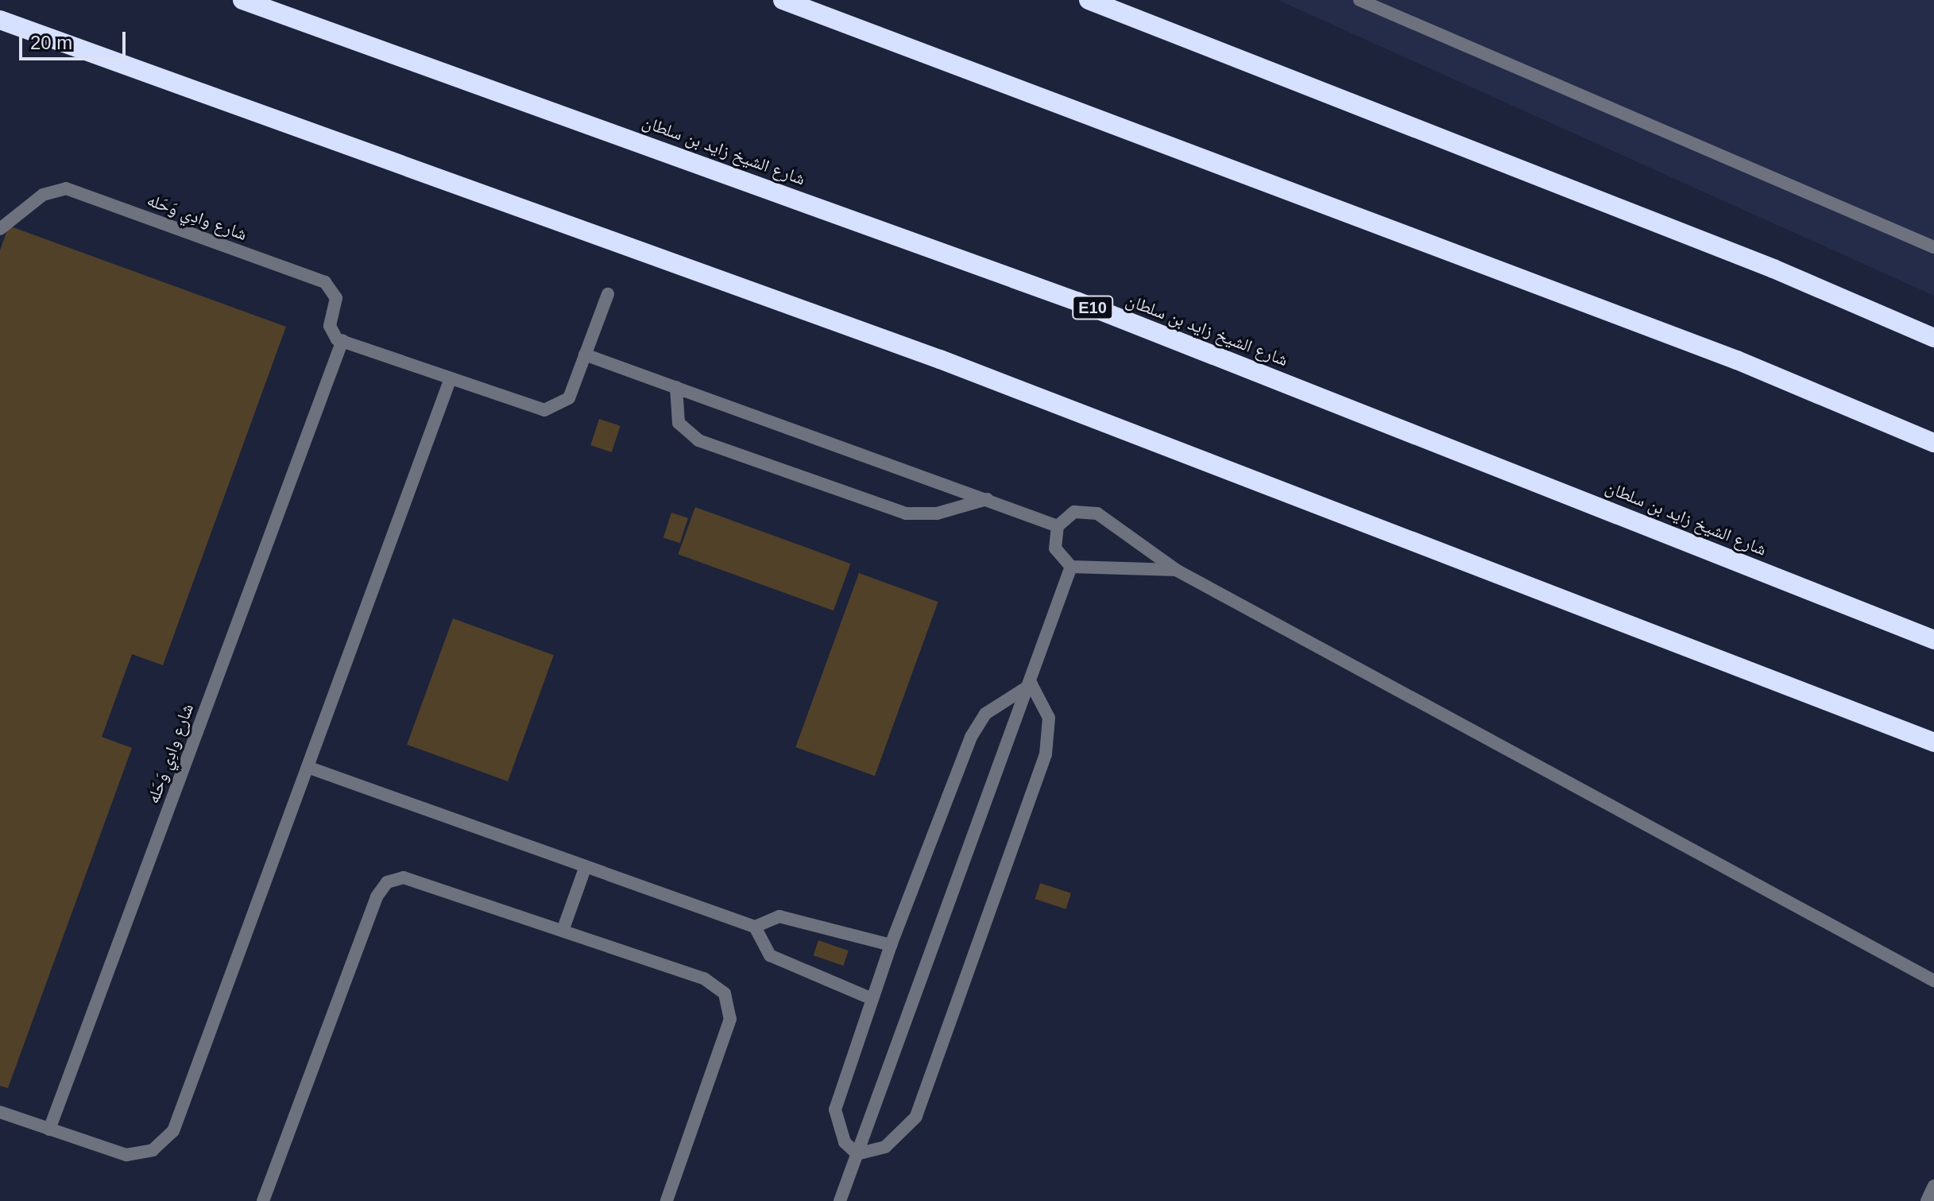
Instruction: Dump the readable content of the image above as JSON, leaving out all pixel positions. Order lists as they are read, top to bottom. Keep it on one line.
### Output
{"streets":{"highway":["شارع الشيخ زايد بن سلطان","E10"],"street":["شارع وادِي وَحَله"]},"scale_bar":"20 m"}
